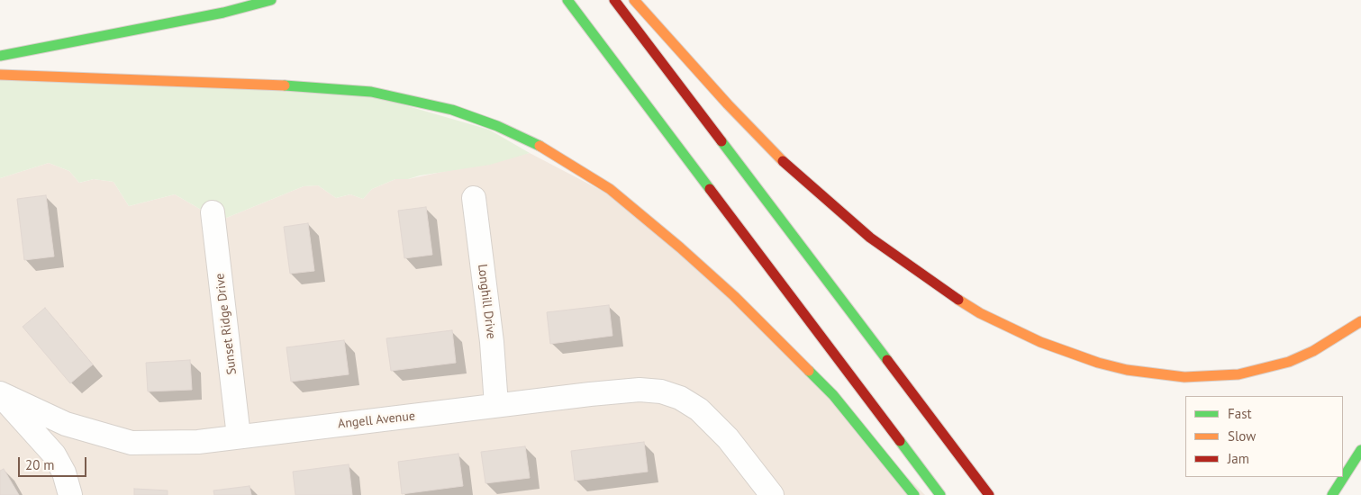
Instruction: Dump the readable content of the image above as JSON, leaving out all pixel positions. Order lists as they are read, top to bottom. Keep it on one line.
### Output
{"streets":{"street":["Longhill Drive","Sunset Ridge Drive","Angell Avenue"]},"crossings":[["Longhill Drive","Angell Avenue"],["Sunset Ridge Drive","Angell Avenue"]],"legend":["Fast","Slow","Jam"],"scale_bar":"20 m"}
